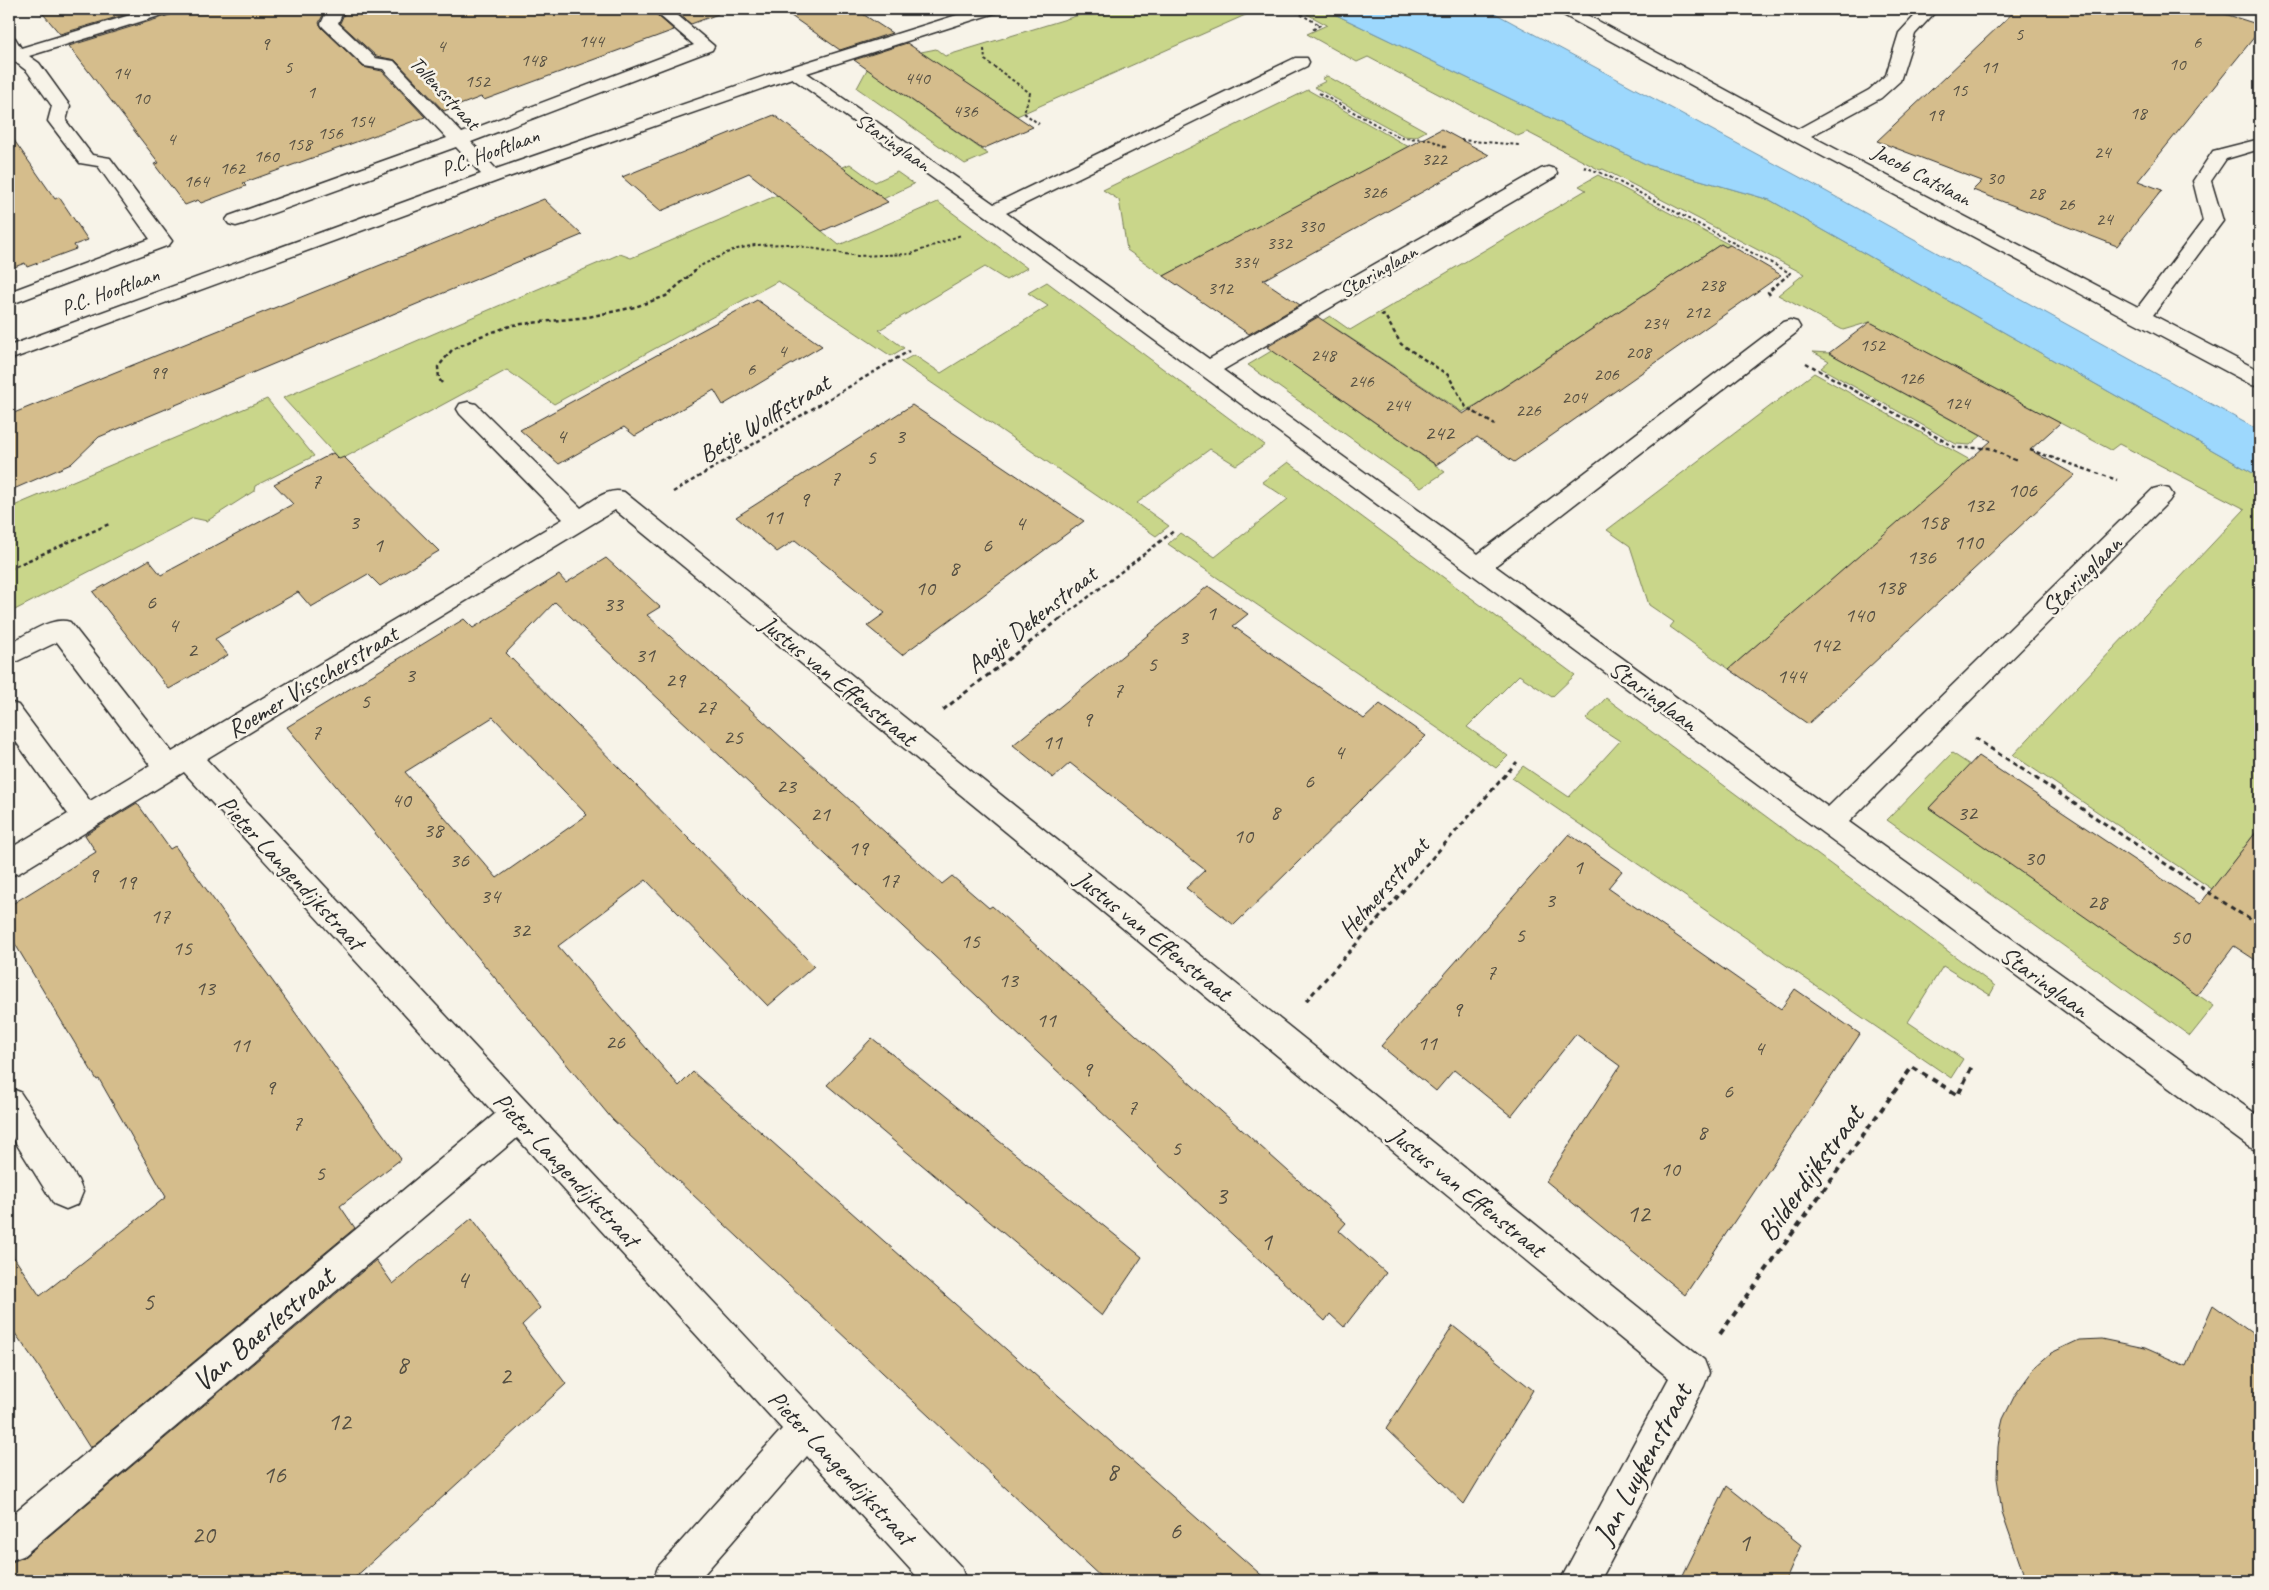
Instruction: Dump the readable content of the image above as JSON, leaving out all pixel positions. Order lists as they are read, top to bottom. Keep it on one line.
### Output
{"streets":{"street":["Tollensstraat","Staringlaan","P.C. Hooftlaan","Jacob Catslaan","Justus van Effenstraat","Roemer Visscherstraat","Pieter Langendijkstraat","Van Baerlestraat","Jan Luykenstraat"],"path":["Betje Wolffstraat","Aagje Dekenstraat","Helmersstraat","Bilderdijkstraat"]},"crossings":[["Tollensstraat","P.C. Hooftlaan"],["Staringlaan","P.C. Hooftlaan"],["Betje Wolffstraat","Justus van Effenstraat"],["Betje Wolffstraat","Roemer Visscherstraat"],["Aagje Dekenstraat","Justus van Effenstraat"],["Justus van Effenstraat","Roemer Visscherstraat"],["Justus van Effenstraat","Helmersstraat"],["Justus van Effenstraat","Bilderdijkstraat"],["Justus van Effenstraat","Jan Luykenstraat"],["Roemer Visscherstraat","Pieter Langendijkstraat"],["Pieter Langendijkstraat","Van Baerlestraat"],["Bilderdijkstraat","Jan Luykenstraat"]],"house_numbers":["5","144","6","9","4","148","10","5","11","14","440","152","15","1","10","436","18","19","154","156","4","158","24","160","322","162","30","164","326","28","26","24","330","332","334","238","312","212","234","152","4","208","248","6","99","206","126","246","204","124","244","226","242","4","3","5","7","7","106","9","132","11","3","158","4","110","1","6","136","8","138","10","6","33","1","140","4","3","142","2","31","5","3","144","29","7","5","27","9","7","25","11","4","6","23","40","8","32","21","38","10","19","30","36","1","9","17","19","34","3","28","17","32","5","50","15","15","7","13","13","9","11","26","11","11","4","9","9","6","7","7","8","5","10","5","3","12","1","4","5","8","2","12","8","16","6","20","1"]}
